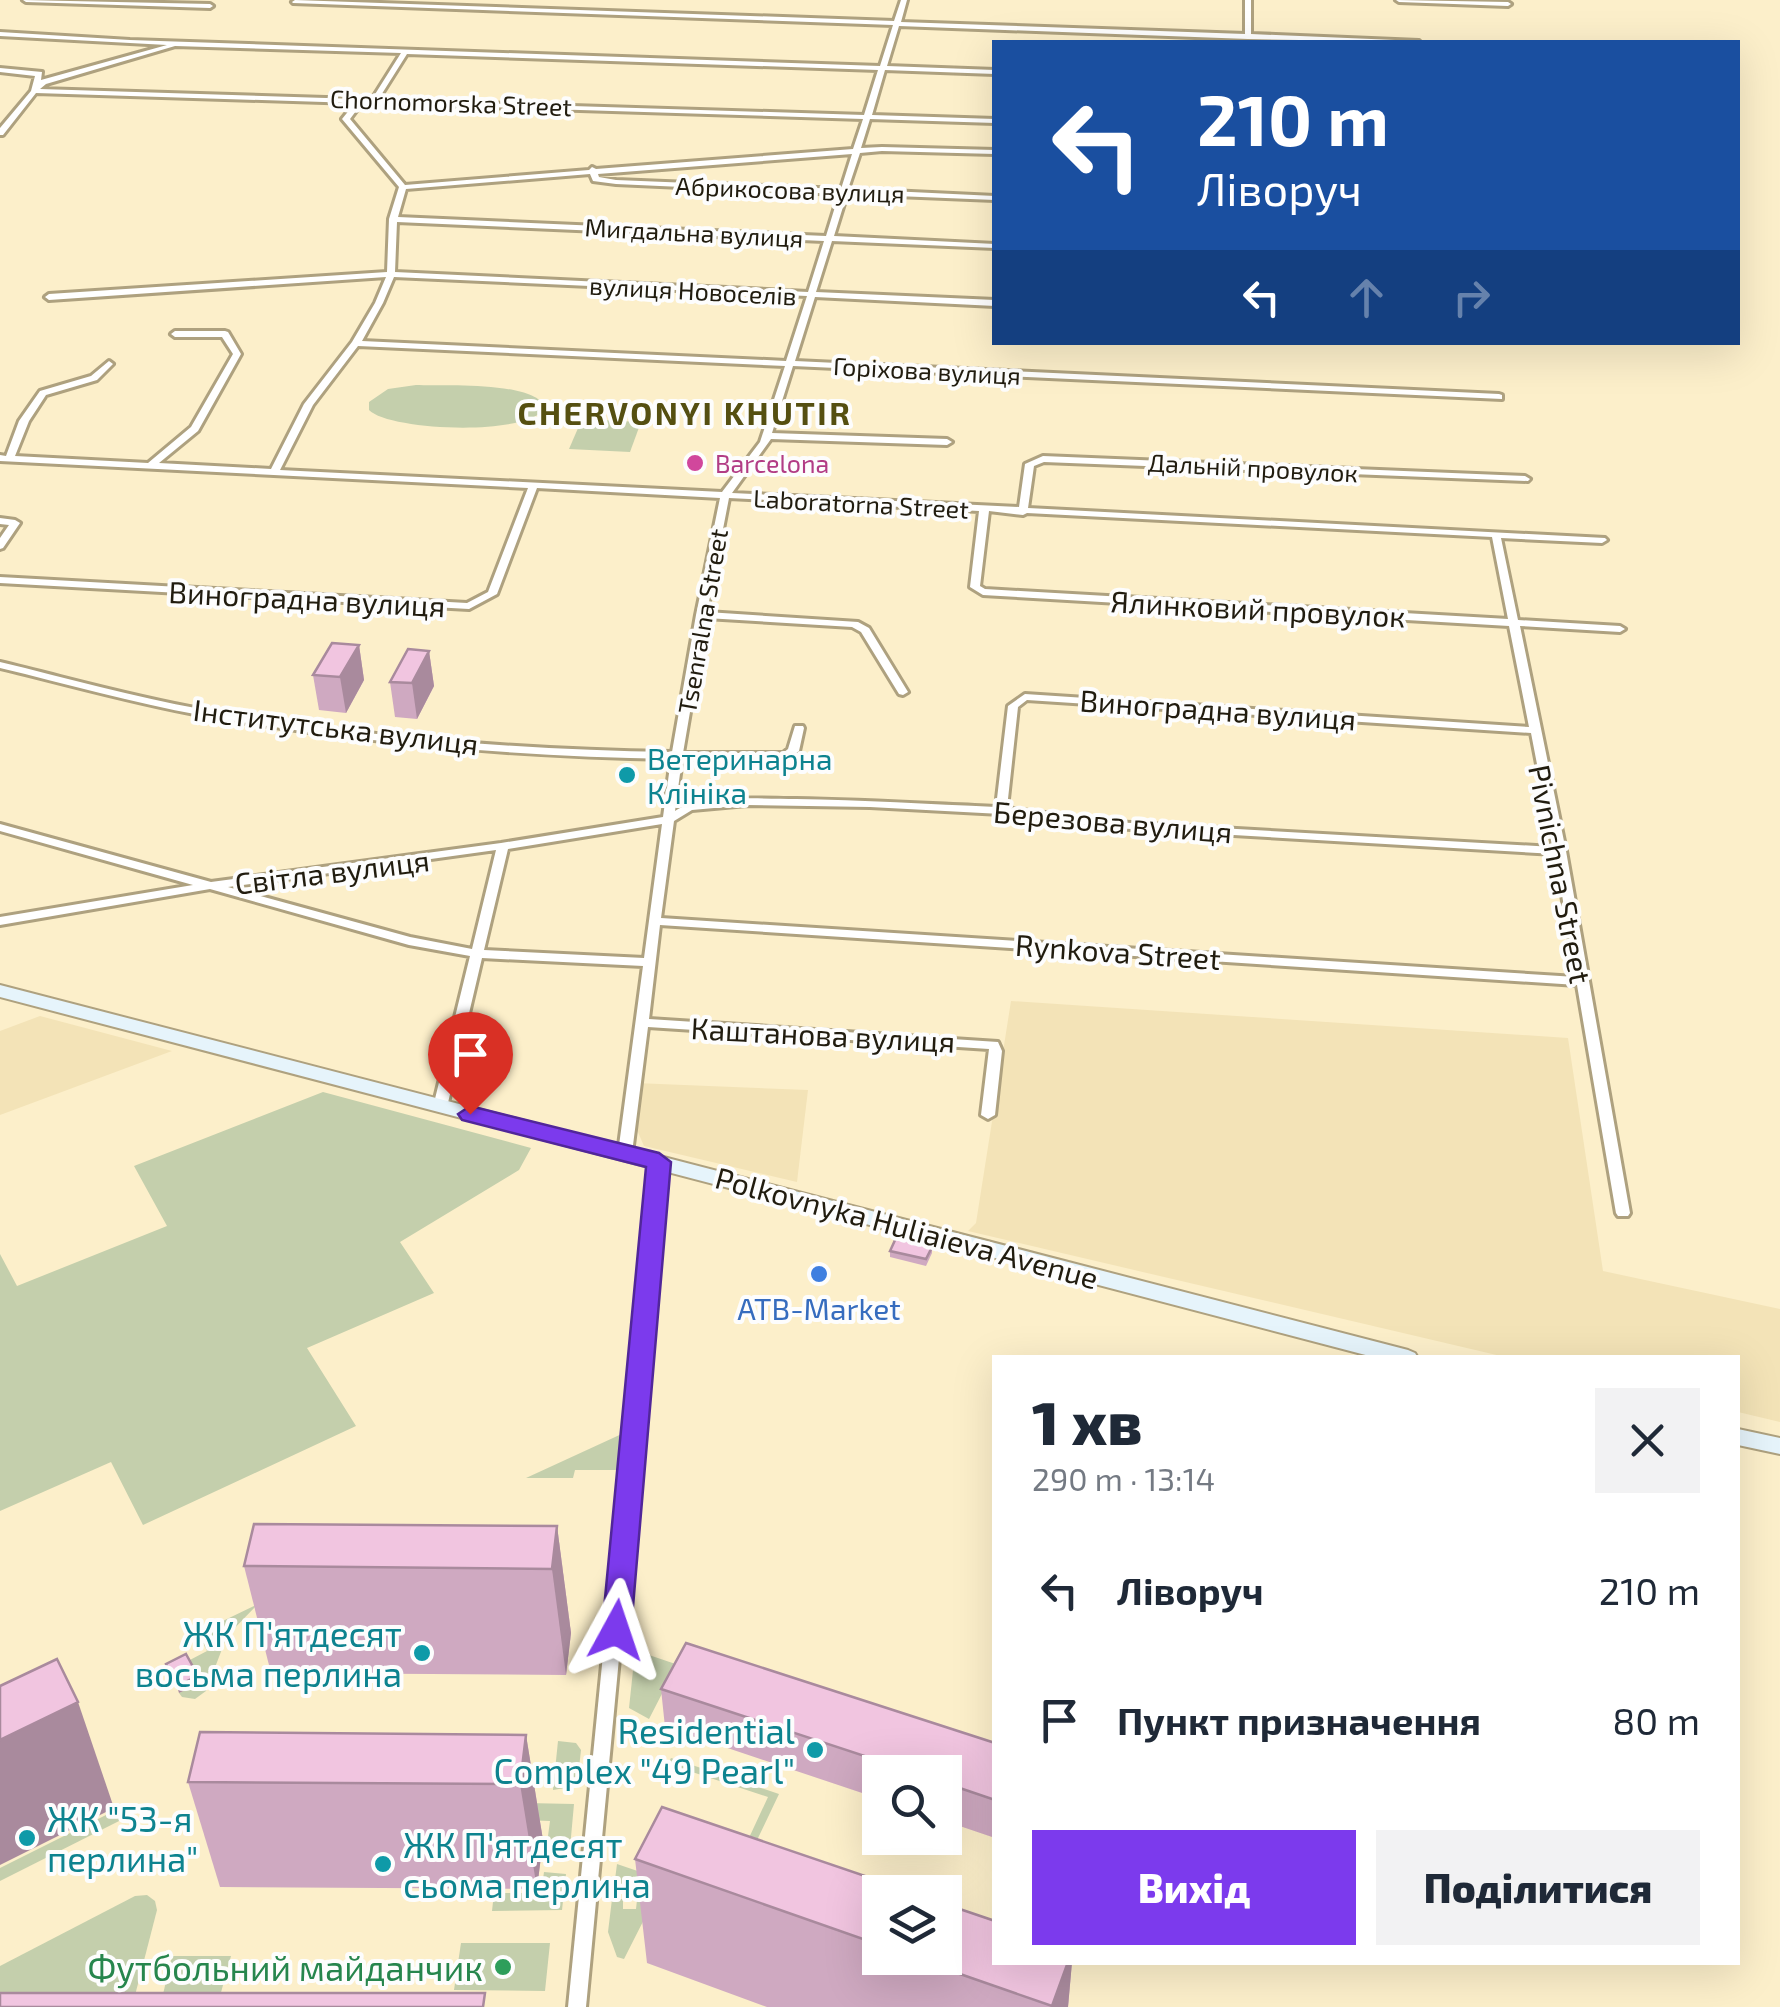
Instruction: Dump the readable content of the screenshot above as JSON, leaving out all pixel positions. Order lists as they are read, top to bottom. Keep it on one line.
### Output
{"streets":{"main road":["Polkovnyka Huliaieva Avenue"],"street":["Chornomorska Street","Абрикосова вулиця","Мигдальна вулиця","вулиця Новоселів","Горіхова вулиця","Дальній провулок","Laboratorna Street","Виноградна вулиця","Ялинковий провулок","Tsenralna Street","Інститутська вулиця","Березова вулиця","Світла вулиця","Pivnichna Street","Rynkova Street","Каштанова вулиця"]},"crossings":[["Chornomorska Street","Tsenralna Street"],["Абрикосова вулиця","Tsenralna Street"],["Мигдальна вулиця","Tsenralna Street"],["вулиця Новоселів","Tsenralna Street"],["Горіхова вулиця","Tsenralna Street"],["Дальній провулок","Laboratorna Street"],["Laboratorna Street","Виноградна вулиця"],["Laboratorna Street","Ялинковий провулок"],["Laboratorna Street","Tsenralna Street"],["Laboratorna Street","Pivnichna Street"],["Виноградна вулиця","Березова вулиця"],["Виноградна вулиця","Pivnichna Street"],["Ялинковий провулок","Pivnichna Street"],["Tsenralna Street","Інститутська вулиця"],["Tsenralna Street","Березова вулиця"],["Tsenralna Street","Світла вулиця"],["Tsenralna Street","Rynkova Street"],["Tsenralna Street","Каштанова вулиця"],["Tsenralna Street","Polkovnyka Huliaieva Avenue"],["Березова вулиця","Світла вулиця"],["Березова вулиця","Pivnichna Street"],["Pivnichna Street","Rynkova Street"]],"districts":["CHERVONYI KHUTIR"],"places":["Barcelona","Ветеринарна Клініка","ATB-Market","ЖК П'ятдесят восьма перлина","Residential Complex \"49 Pearl\"","ЖК \"53-я перлина\"","ЖК П'ятдесят сьома перлина","Футбольний майданчик"],"page":{"turn":["210 m","Ліворуч"],"heading":["1 хв","290 m · 13:14"],"list":[{"name":"Ліворуч","value":"210 m"},{"name":"Пункт призначення","value":"80 m"}],"buttons":["Вихід","Поділитися"]}}
